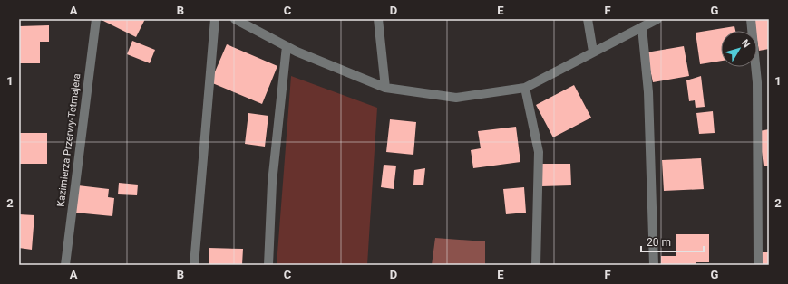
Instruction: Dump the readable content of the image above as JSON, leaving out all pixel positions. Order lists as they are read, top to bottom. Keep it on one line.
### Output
{"streets":{"street":["Kazimierza Przerwy-Tetmajera"]},"scale_bar":"20 m","north":"top right","grid":{"columns":["A","B","C","D","E","F","G"],"rows":["1","2"]}}
